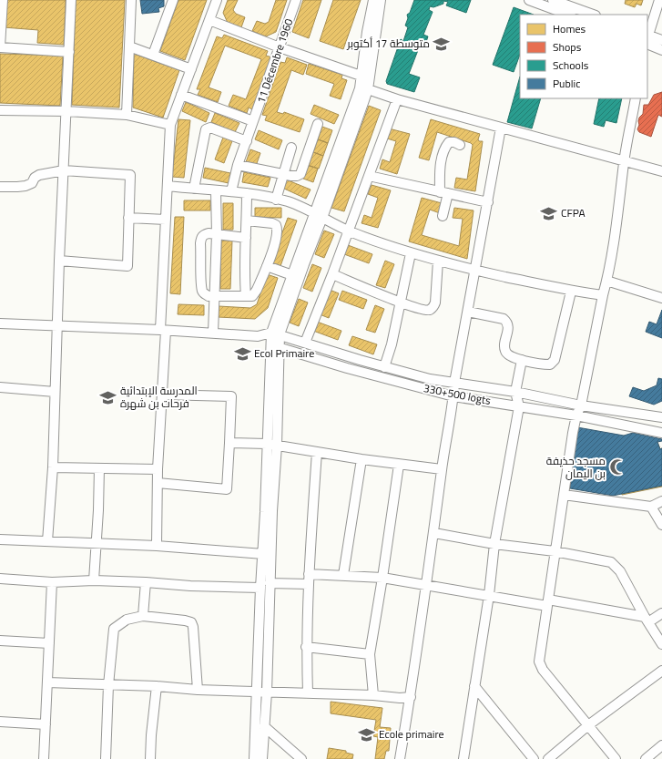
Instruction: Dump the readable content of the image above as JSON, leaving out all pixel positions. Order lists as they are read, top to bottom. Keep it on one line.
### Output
{"streets":{"street":["11 Décembre 1960","330+500 logts"]},"places":{"school or university":["متوسطة 17 أكتوبر","CFPA","Ecol Primaire","المدرسة الإبتدائية فرحات بن شهرة","Ecole primaire"],"mosque":["مسجد حذيفة بن اليمان"]},"legend":["Homes","Shops","Schools","Public"]}
